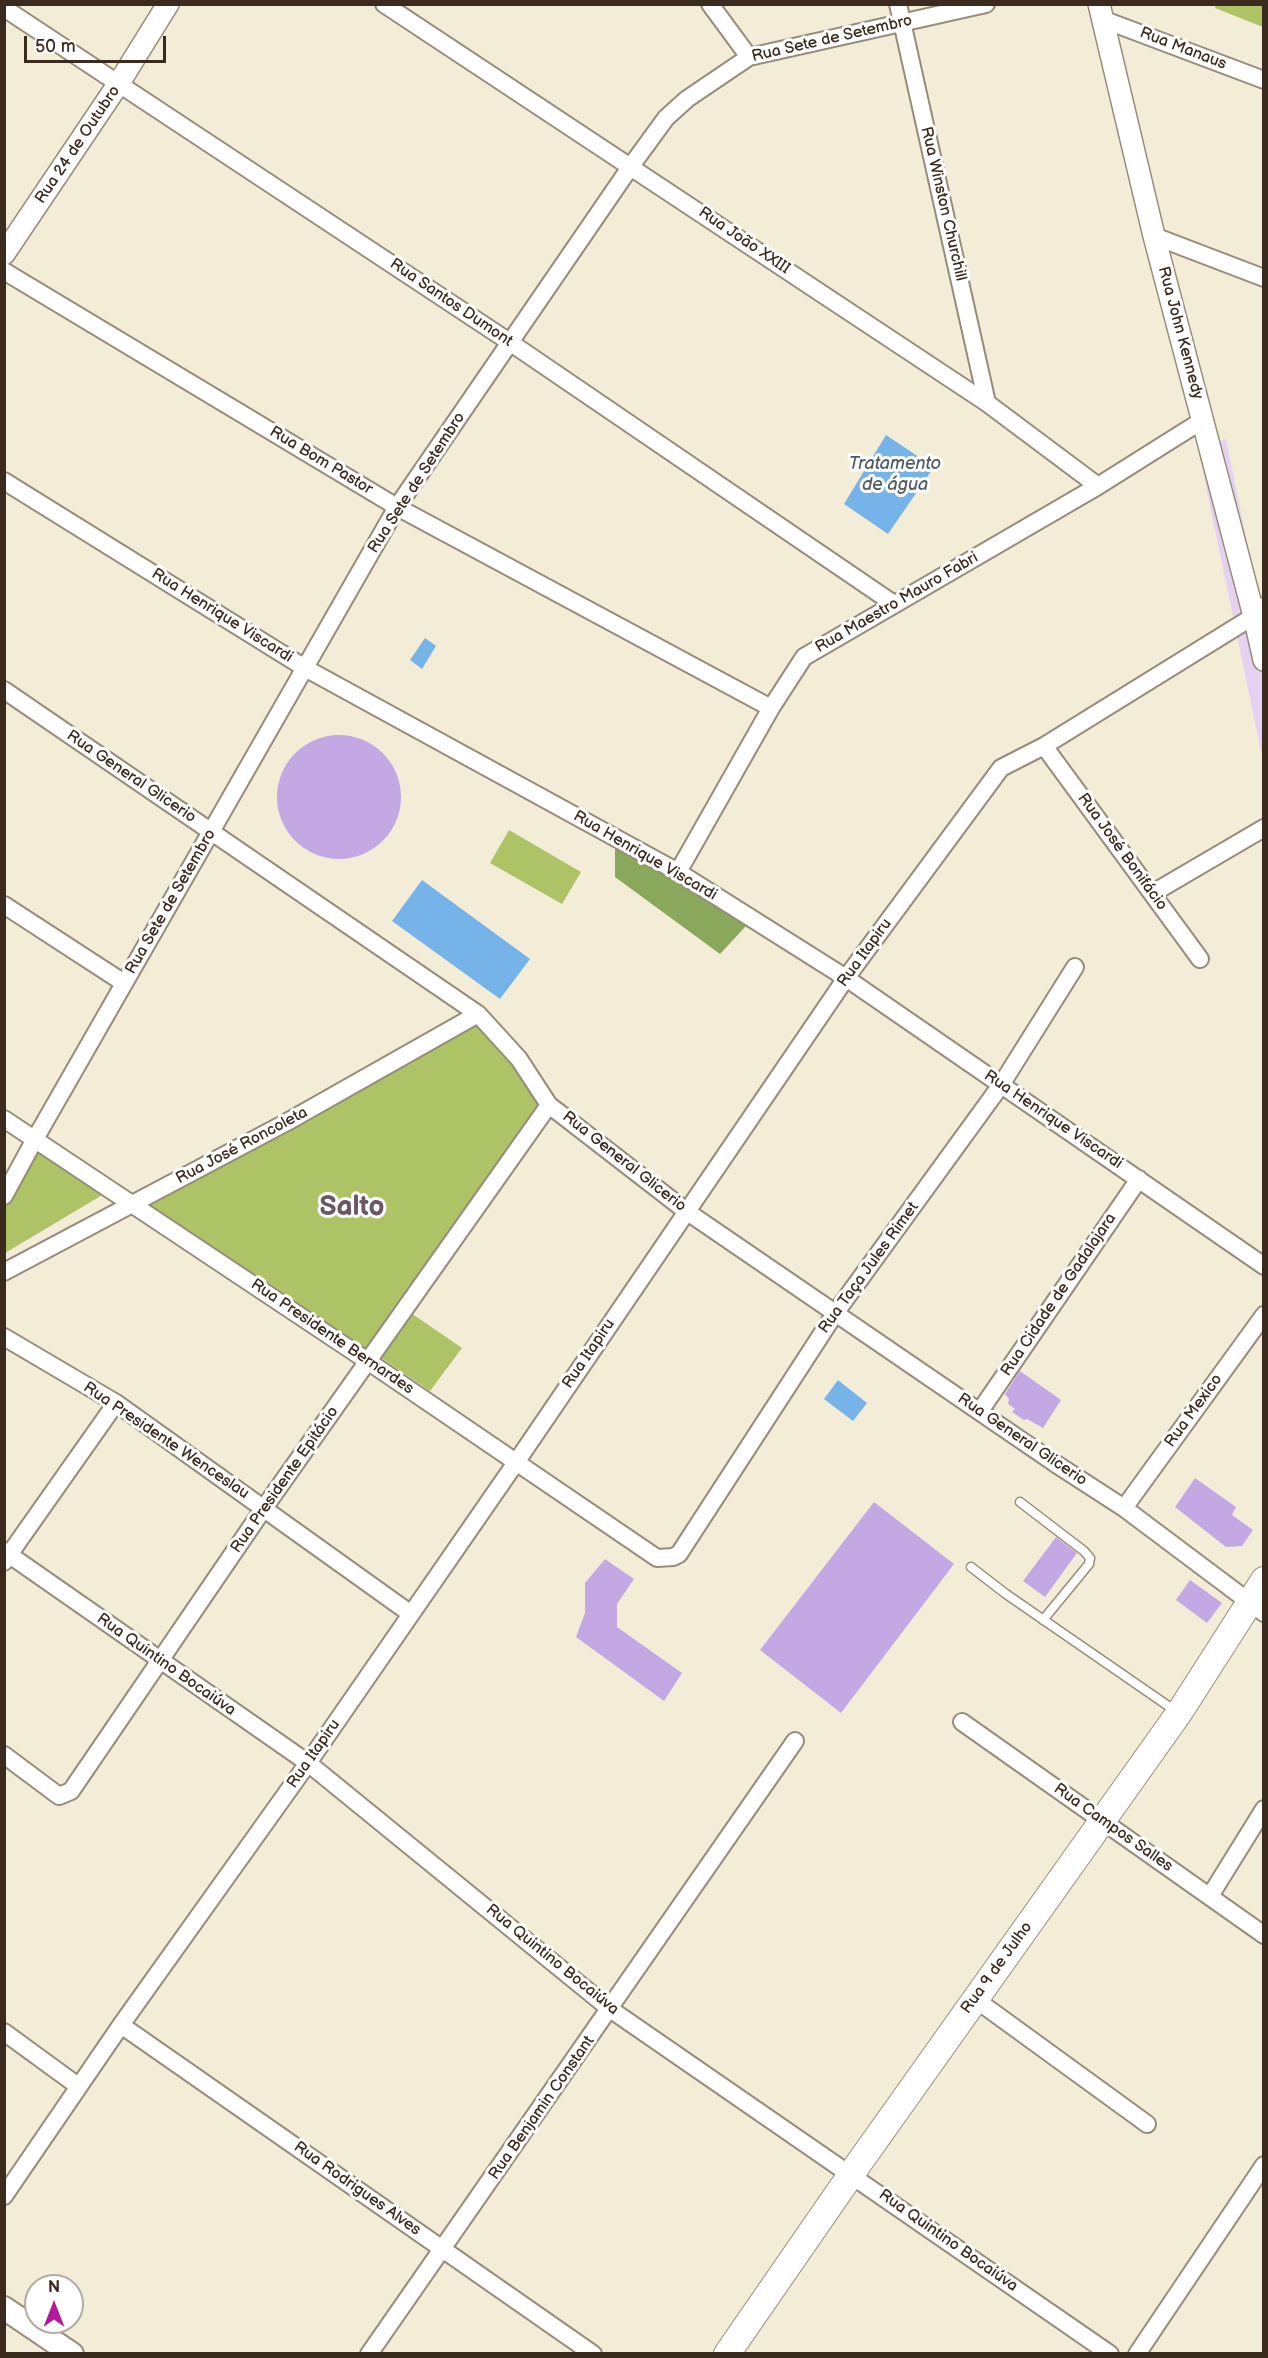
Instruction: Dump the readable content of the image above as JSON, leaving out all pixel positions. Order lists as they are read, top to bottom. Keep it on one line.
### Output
{"streets":{"main road":["Rua 9 de Julho"],"street":["Rua Sete de Setembro","Rua Manaus","Rua 24 de Outubro","Rua Winston Churchill","Rua João XXIII","Rua Santos Dumont","Rua John Kennedy","Rua Bom Pastor","Rua Maestro Mauro Fabri","Rua Henrique Viscardi","Rua General Glicerio","Rua José Bonifácio","Rua Itapiru","Rua José Roncoleta","Rua Taça Jules Rimet","Rua Cidade de Gadalajara","Rua Presidente Bernardes","Rua Mexico","Rua Presidente Wenceslau","Rua Presidente Epitácio","Rua Quintino Bocaiúva","Rua Campos Salles","Rua Benjamin Constant","Rua Rodrigues Alves"]},"crossings":[["Rua Sete de Setembro","Rua Winston Churchill"],["Rua Sete de Setembro","Rua João XXIII"],["Rua Sete de Setembro","Rua Santos Dumont"],["Rua Sete de Setembro","Rua Bom Pastor"],["Rua Sete de Setembro","Rua Henrique Viscardi"],["Rua Sete de Setembro","Rua General Glicerio"],["Rua Sete de Setembro","Rua Presidente Bernardes"],["Rua Manaus","Rua John Kennedy"],["Rua 24 de Outubro","Rua Santos Dumont"],["Rua Winston Churchill","Rua João XXIII"],["Rua João XXIII","Rua Maestro Mauro Fabri"],["Rua Santos Dumont","Rua Maestro Mauro Fabri"],["Rua John Kennedy","Rua Maestro Mauro Fabri"],["Rua John Kennedy","Rua Itapiru"],["Rua Bom Pastor","Rua Maestro Mauro Fabri"],["Rua Maestro Mauro Fabri","Rua Henrique Viscardi"],["Rua Henrique Viscardi","Rua Itapiru"],["Rua Henrique Viscardi","Rua Taça Jules Rimet"],["Rua Henrique Viscardi","Rua Cidade de Gadalajara"],["Rua General Glicerio","Rua Itapiru"],["Rua General Glicerio","Rua José Roncoleta"],["Rua General Glicerio","Rua Taça Jules Rimet"],["Rua General Glicerio","Rua Cidade de Gadalajara"],["Rua General Glicerio","Rua Mexico"],["Rua General Glicerio","Rua Presidente Epitácio"],["Rua General Glicerio","Rua 9 de Julho"],["Rua José Bonifácio","Rua Itapiru"],["Rua Itapiru","Rua Presidente Bernardes"],["Rua Itapiru","Rua Presidente Wenceslau"],["Rua Itapiru","Rua Quintino Bocaiúva"],["Rua Itapiru","Rua Rodrigues Alves"],["Rua José Roncoleta","Rua Presidente Bernardes"],["Rua Taça Jules Rimet","Rua Presidente Bernardes"],["Rua Presidente Bernardes","Rua Presidente Epitácio"],["Rua Presidente Wenceslau","Rua Presidente Epitácio"],["Rua Presidente Epitácio","Rua Quintino Bocaiúva"],["Rua Quintino Bocaiúva","Rua 9 de Julho"],["Rua Quintino Bocaiúva","Rua Benjamin Constant"],["Rua Campos Salles","Rua 9 de Julho"],["Rua Benjamin Constant","Rua Rodrigues Alves"]],"districts":["Salto"],"water":["Tratamento de água"],"scale_bar":"50 m","north":"top"}
